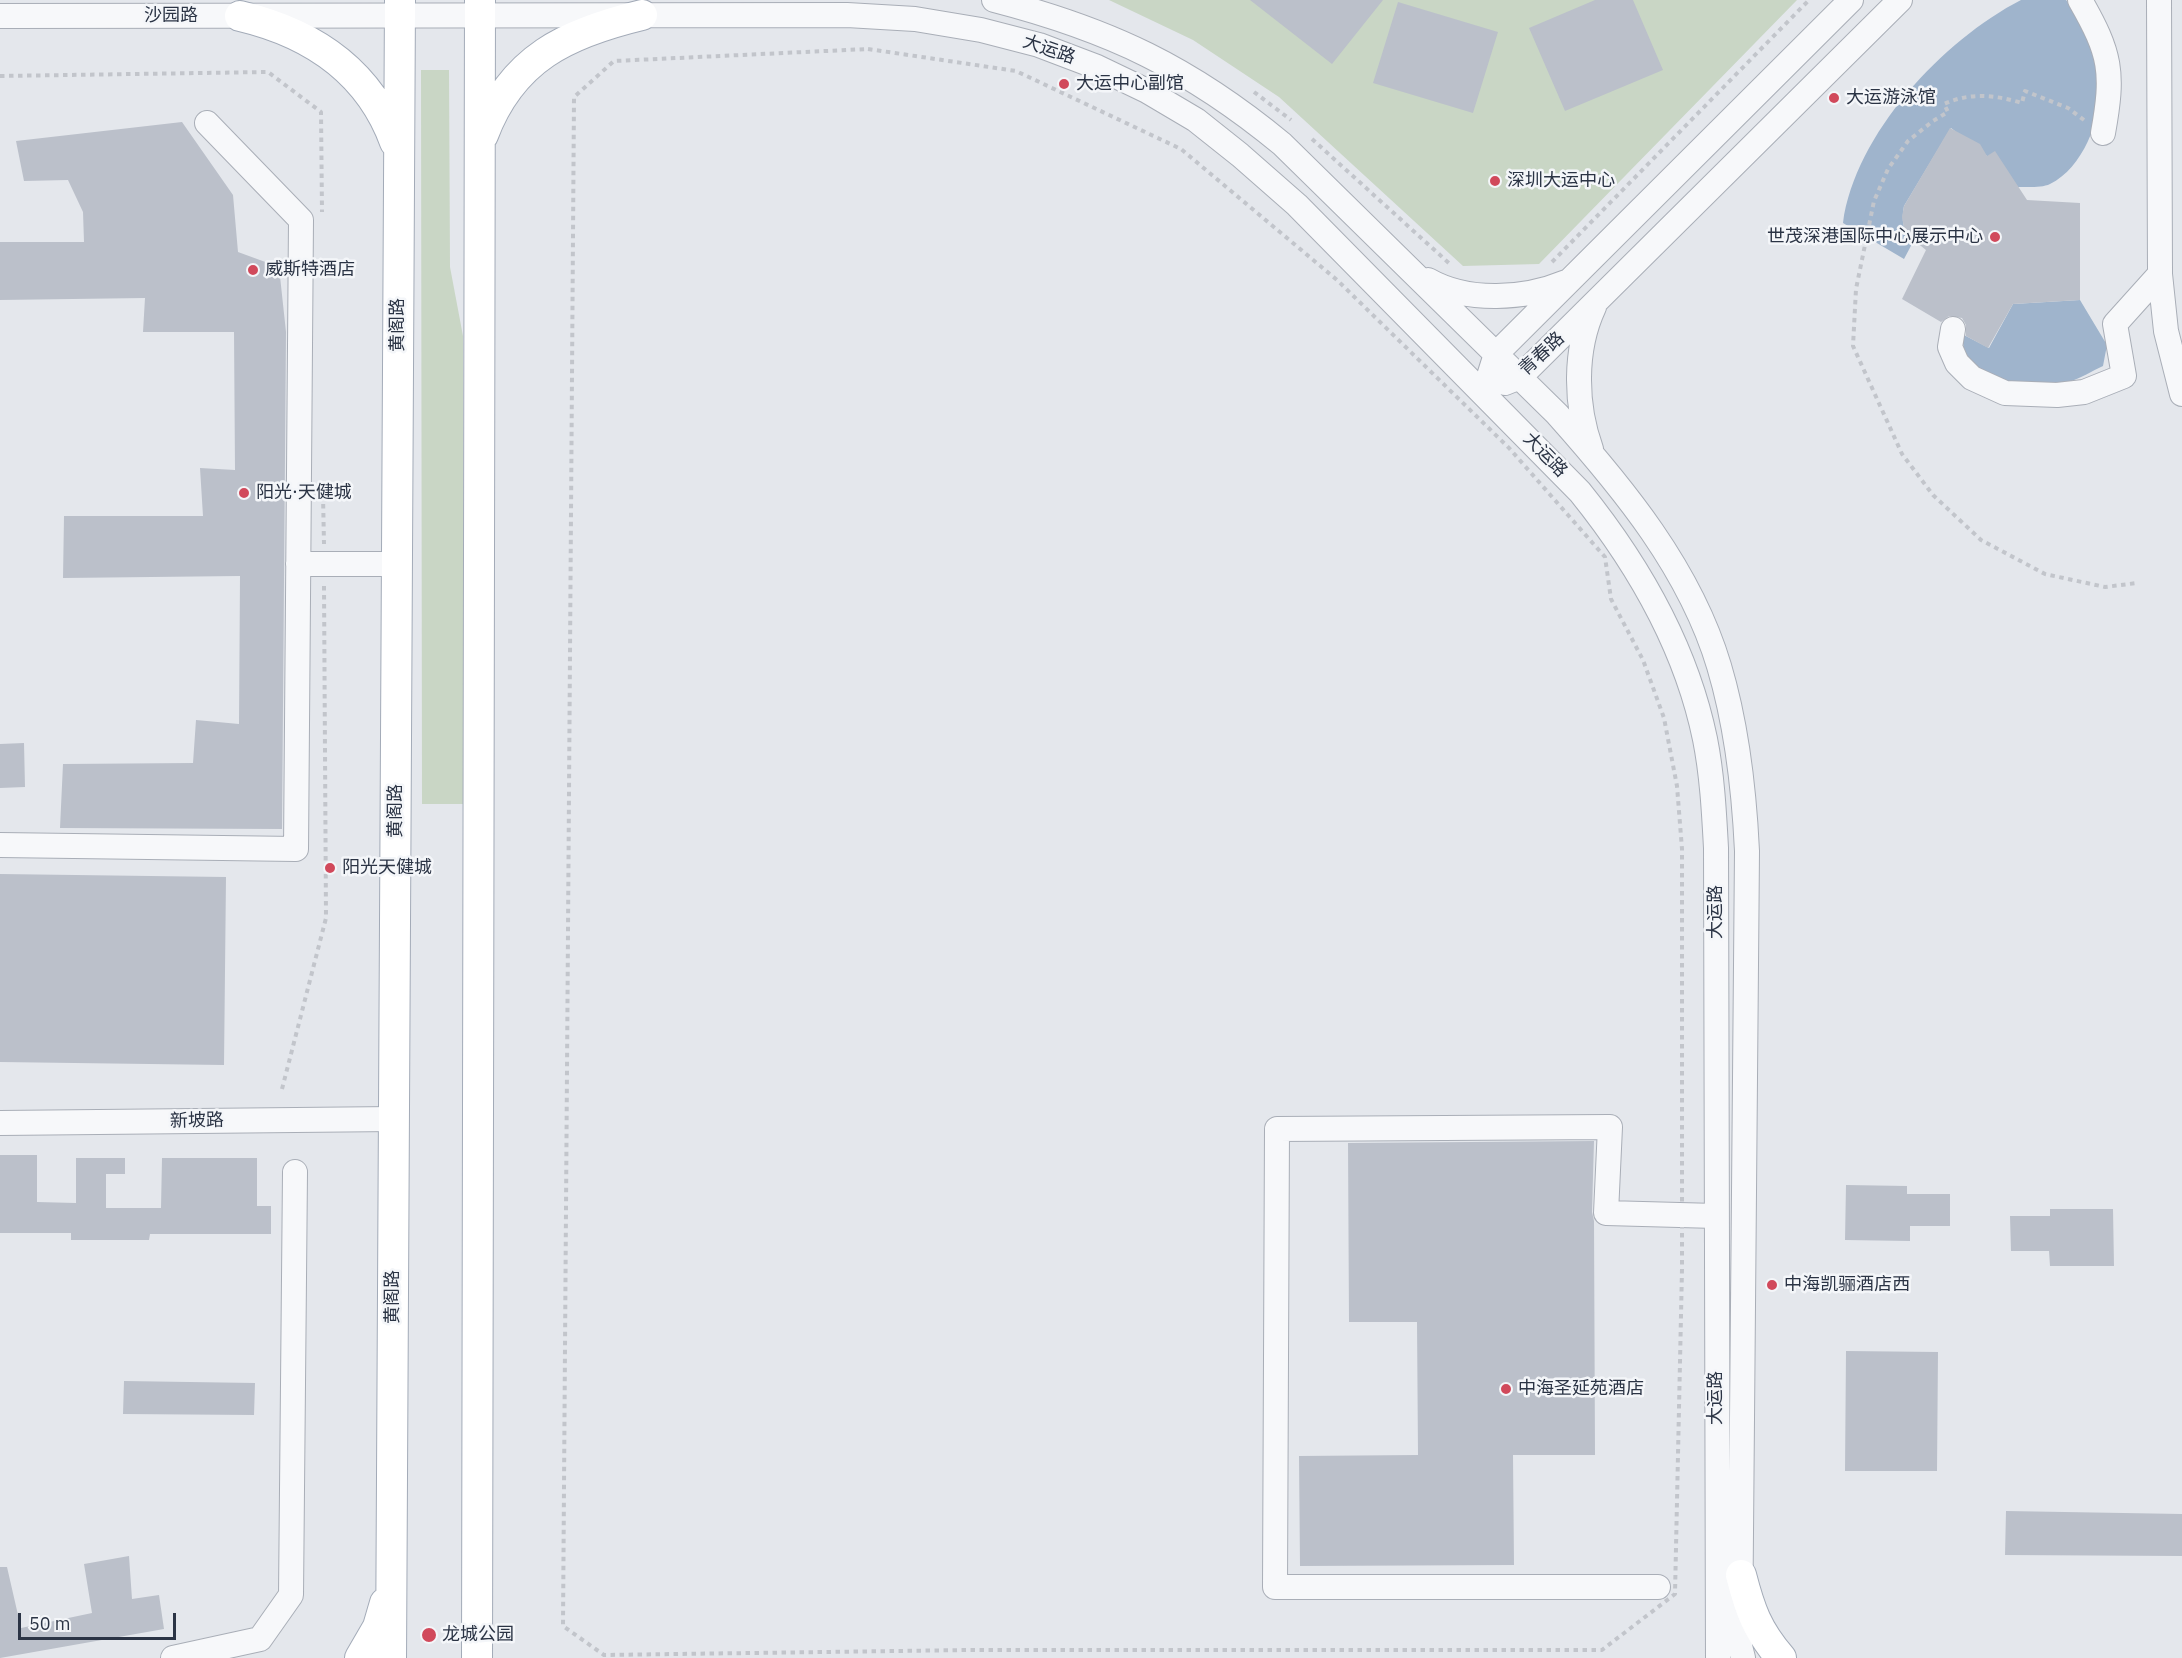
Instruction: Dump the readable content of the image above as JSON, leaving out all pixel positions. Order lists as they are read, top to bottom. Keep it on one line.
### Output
{"streets":{"main road":["黄阁路"],"street":["沙园路","大运路","青春路","新坡路"]},"crossings":[["沙园路","大运路"],["沙园路","黄阁路"],["大运路","青春路"],["黄阁路","新坡路"]],"places":["大运中心副馆","大运游泳馆","深圳大运中心","世茂深港国际中心展示中心","威斯特酒店","阳光·天健城","阳光天健城","中海凯骊酒店西","中海圣延苑酒店","龙城公园"],"scale_bar":"50 m"}
